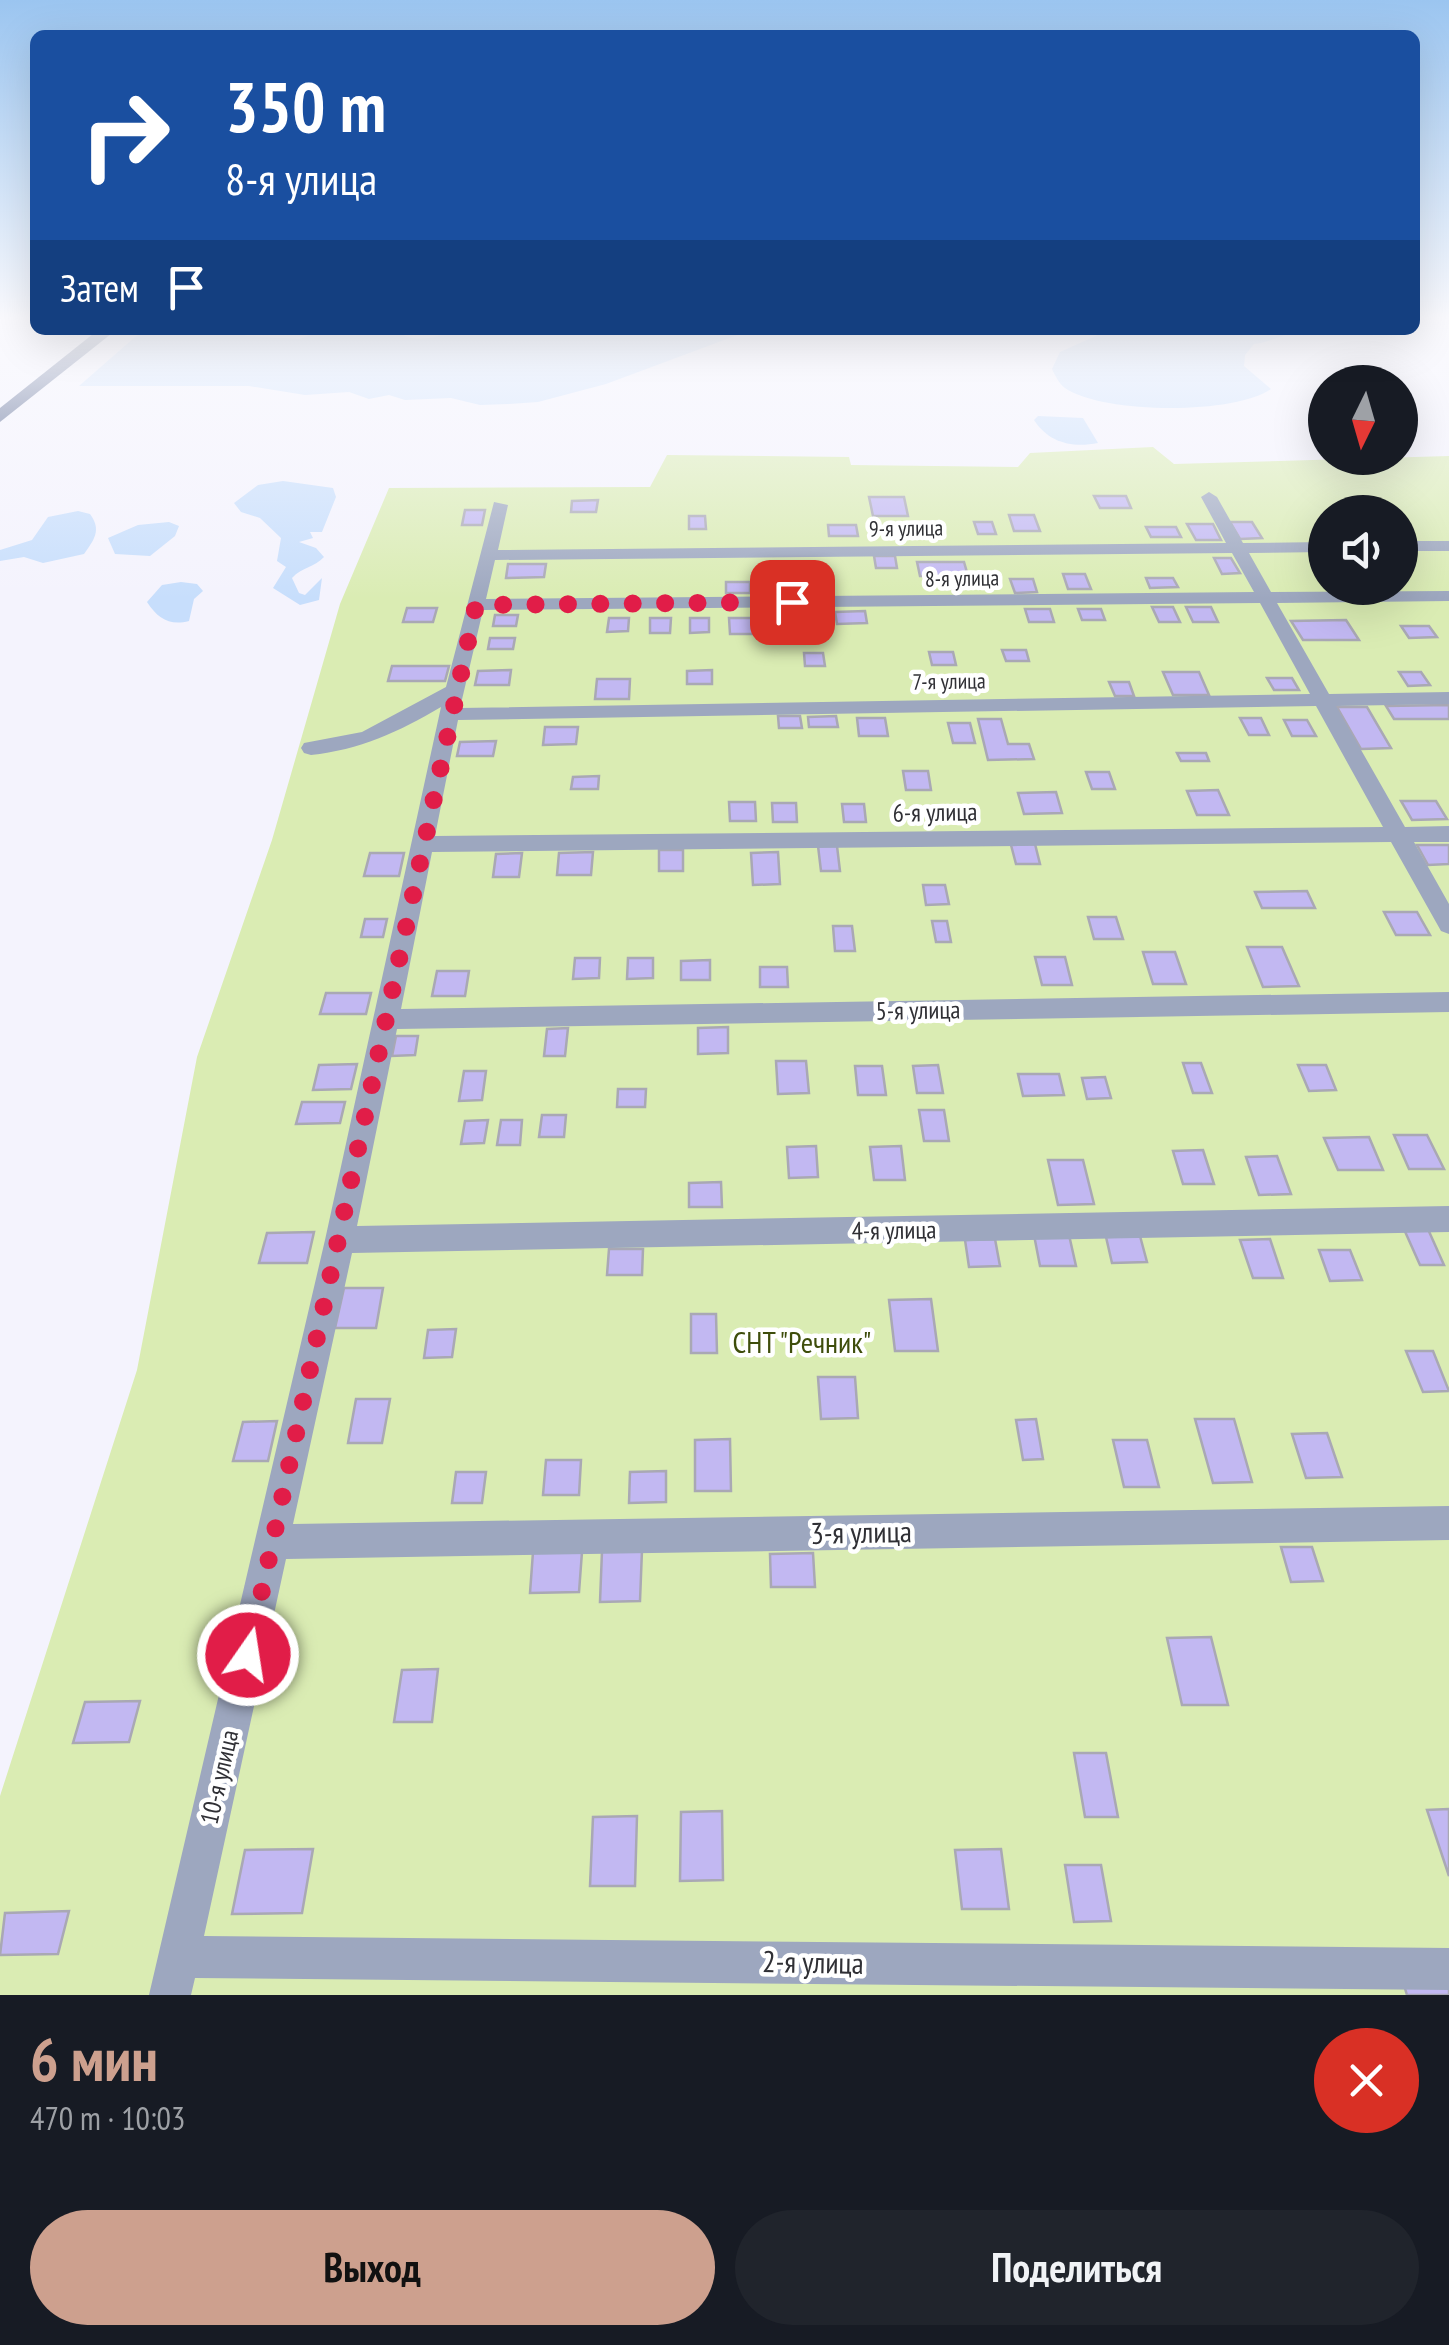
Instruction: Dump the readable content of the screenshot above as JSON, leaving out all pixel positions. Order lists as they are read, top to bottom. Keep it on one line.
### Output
{"streets":{"street":["9-я улица","8-я улица","7-я улица","6-я улица","5-я улица","4-я улица","3-я улица","10-я улица","2-я улица"]},"crossings":[["9-я улица","10-я улица"],["8-я улица","10-я улица"],["7-я улица","10-я улица"],["6-я улица","10-я улица"],["5-я улица","10-я улица"],["4-я улица","10-я улица"],["3-я улица","10-я улица"],["10-я улица","2-я улица"]],"parks":["СНТ \"Речник\""],"north":"bottom","page":{"turn":["350 m","8-я улица"],"then":"Затем","heading":["6 мин","470 m · 10:03"],"buttons":["Выход","Поделиться"]}}
